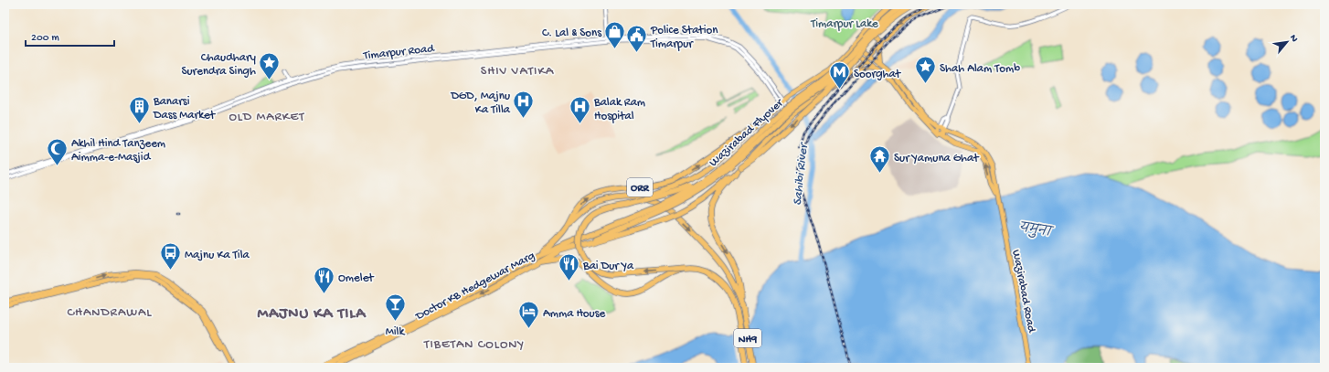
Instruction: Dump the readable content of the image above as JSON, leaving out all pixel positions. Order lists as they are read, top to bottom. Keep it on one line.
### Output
{"streets":{"highway":["Wazirabad Flyover","ORR","Doctor KB Hedgewar Marg","NH9"],"main road":["Wazirabad Road"],"street":["Timarpur Road"]},"crossings":[["Timarpur Road","ORR"],["Wazirabad Flyover","ORR"],["Wazirabad Flyover","Doctor KB Hedgewar Marg"],["ORR","Doctor KB Hedgewar Marg"]],"districts":["SHIV VATIKA","OLD MARKET","CHANDRAWAL","MAJNU KA TILA","TIBETAN COLONY"],"water":["Sahibi River","यमुना"],"parks":["Timarpur Lake"],"places":{"shop":["C. Lal & Sons"],"public building":["Police Station Timarpur"],"place":["Chaudhary Surendra Singh","Shah Alam Tomb"],"metro station":["Soorghat"],"hospital":["DGD, Majnu Ka Tilla","Balak Ram Hospital"],"building":["Banarsi Dass Market"],"mosque":["Akhil Hind Tanzeem Aimma-e-Masjid"],"temple":["Sur Yamuna Ghat"],"bus stop":["Majnu Ka Tila"],"restaurant":["Bai Dur Ya","Omelet"],"bar":["Milk"],"hotel":["Amma House"]},"scale_bar":"200 m","north":"top right"}
